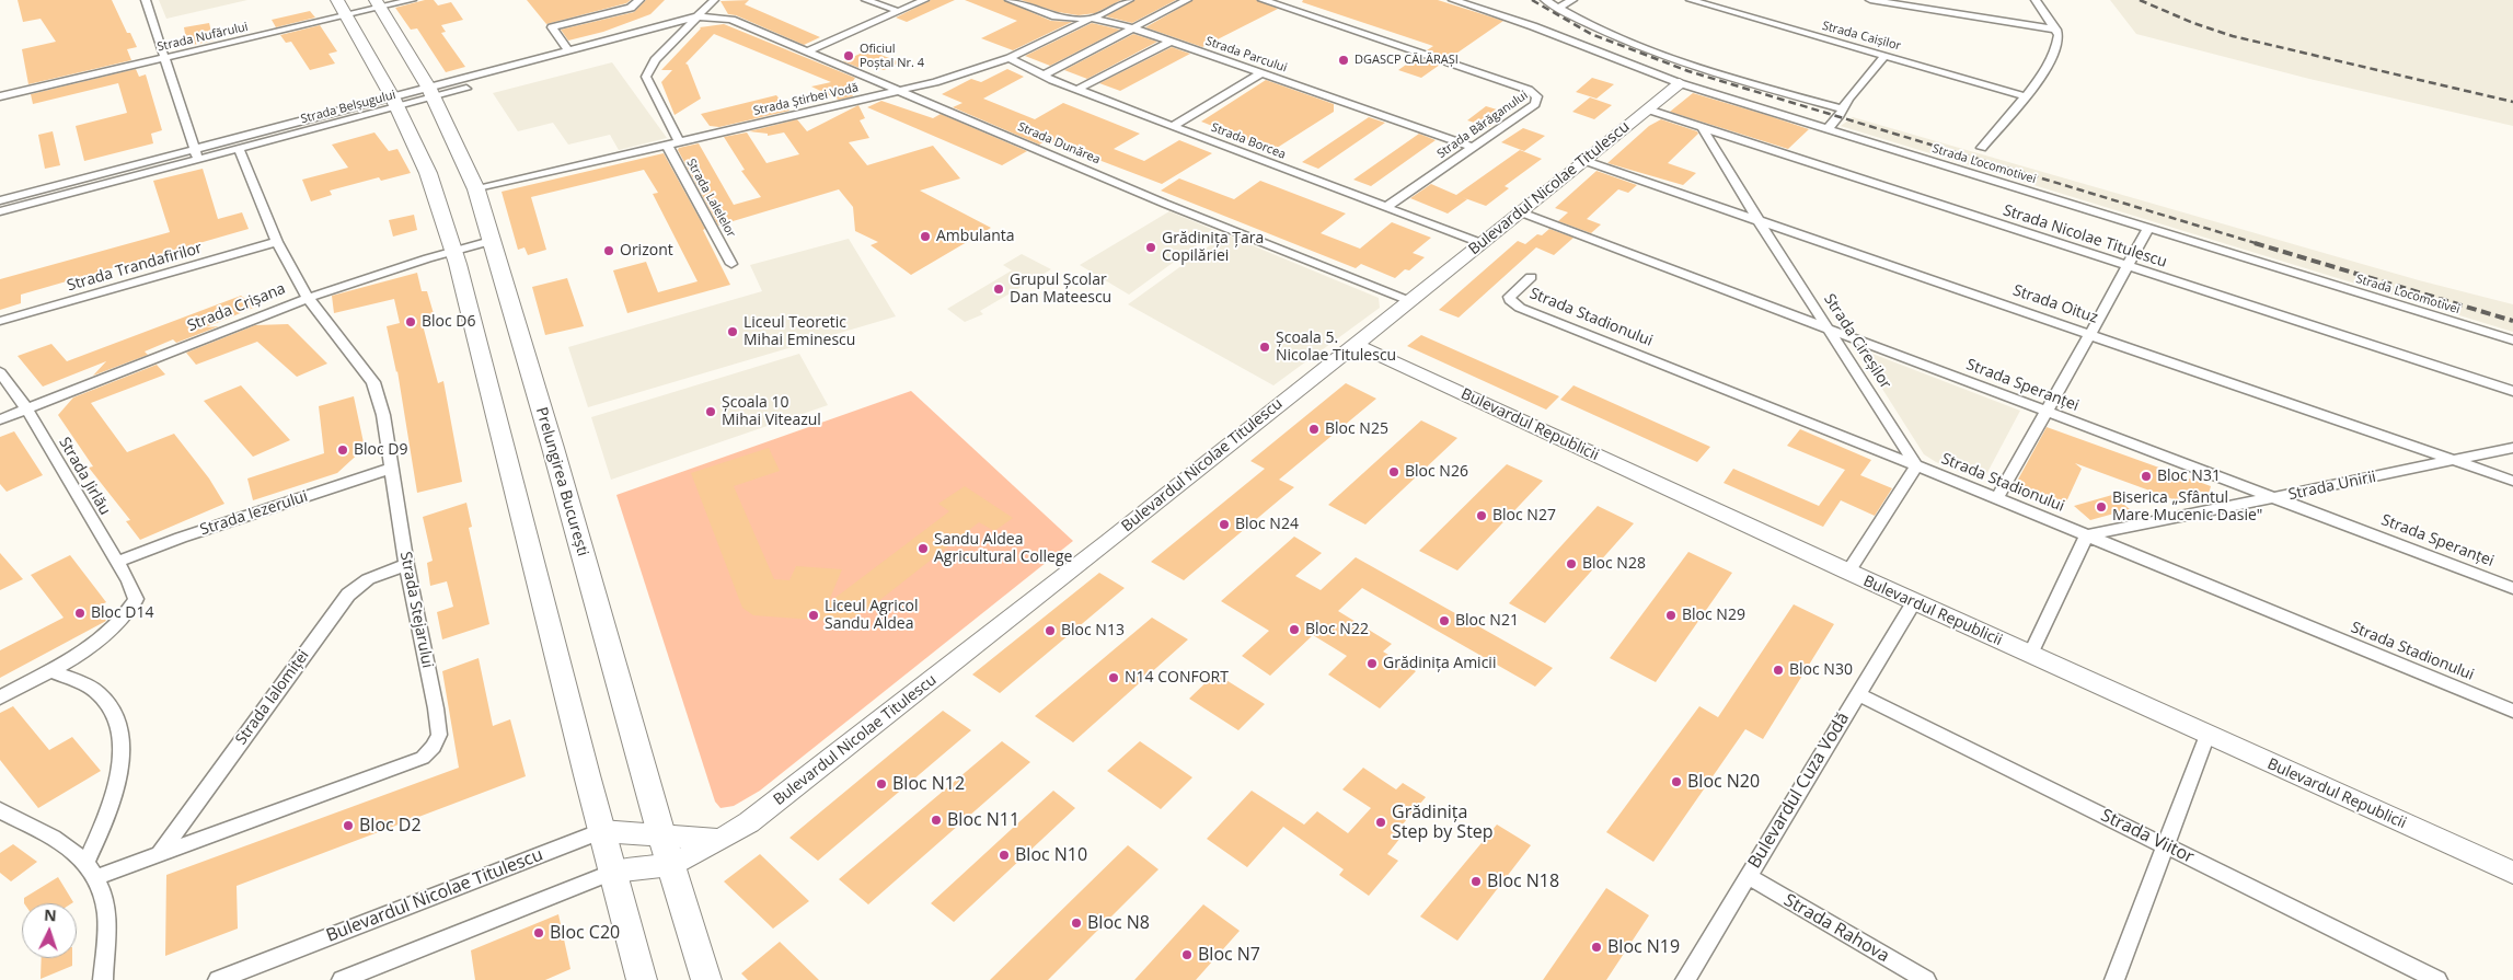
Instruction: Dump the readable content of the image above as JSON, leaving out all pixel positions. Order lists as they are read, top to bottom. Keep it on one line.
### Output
{"streets":{"main road":["Bulevardul Nicolae Titulescu","Bulevardul Republicii","Prelungirea București"],"street":["Strada Caișilor","Strada Nufărului","Strada Parcului","Strada Știrbei Vodă","Strada Belșugului","Strada Bărăganului","Strada Borcea","Strada Dunărea","Strada Locomotivei","Strada Lalelelor","Strada Nicolae Titulescu","Strada Trandafirilor","Strada Oituz","Strada Crișana","Strada Stadionului","Strada Cireșilor","Strada Speranței","Strada Jirlău","Strada Unirii","Strada Iezerului","Strada Stejarului","Strada Ialomiței","Bulevardul Cuza Vodă","Strada Viitor","Strada Rahova"]},"crossings":[["Strada Nufărului","Prelungirea București"],["Strada Parcului","Strada Știrbei Vodă"],["Strada Parcului","Strada Bărăganului"],["Strada Știrbei Vodă","Strada Borcea"],["Strada Știrbei Vodă","Strada Dunărea"],["Strada Știrbei Vodă","Strada Lalelelor"],["Strada Știrbei Vodă","Prelungirea București"],["Strada Belșugului","Strada Dunărea"],["Strada Belșugului","Strada Lalelelor"],["Strada Belșugului","Prelungirea București"],["Strada Belșugului","Strada Stejarului"],["Strada Bărăganului","Strada Borcea"],["Strada Borcea","Bulevardul Nicolae Titulescu"],["Strada Dunărea","Bulevardul Nicolae Titulescu"],["Strada Locomotivei","Bulevardul Nicolae Titulescu"],["Bulevardul Nicolae Titulescu","Strada Nicolae Titulescu"],["Bulevardul Nicolae Titulescu","Strada Oituz"],["Bulevardul Nicolae Titulescu","Strada Speranței"],["Bulevardul Nicolae Titulescu","Bulevardul Republicii"],["Bulevardul Nicolae Titulescu","Prelungirea București"],["Strada Nicolae Titulescu","Strada Cireșilor"],["Strada Trandafirilor","Strada Stejarului"],["Strada Oituz","Strada Cireșilor"],["Strada Oituz","Strada Unirii"],["Strada Crișana","Strada Jirlău"],["Strada Crișana","Prelungirea București"],["Strada Crișana","Strada Stejarului"],["Strada Stadionului","Strada Cireșilor"],["Strada Stadionului","Strada Unirii"],["Strada Cireșilor","Strada Speranței"],["Strada Speranței","Strada Unirii"],["Bulevardul Republicii","Bulevardul Cuza Vodă"],["Strada Jirlău","Strada Iezerului"],["Strada Iezerului","Strada Stejarului"],["Strada Stejarului","Strada Ialomiței"],["Bulevardul Cuza Vodă","Strada Viitor"],["Bulevardul Cuza Vodă","Strada Rahova"]],"places":["Oficiul Poștal Nr. 4","DGASCP CĂLĂRAȘI","Ambulanta","Grădinița Țara Copilăriei","Orizont","Grupul Școlar Dan Mateescu","Bloc D6","Liceul Teoretic Mihai Eminescu","Școala 5. Nicolae Titulescu","Școala 10 Mihai Viteazul","Bloc N25","Bloc D9","Bloc N26","Bloc N31","Biserica „Sfântul Mare Mucenic Dasie\"","Bloc N27","Bloc N24","Sandu Aldea Agricultural College","Bloc N28","Bloc D14","Liceul Agricol Sandu Aldea","Bloc N29","Bloc N21","Bloc N22","Bloc N13","Grădinița Amicii","Bloc N30","N14 CONFORT","Bloc N20","Bloc N12","Bloc N11","Grădinița Step by Step","Bloc D2","Bloc N10","Bloc N18","Bloc N8","Bloc C20","Bloc N19","Bloc N7"],"north":"top"}
